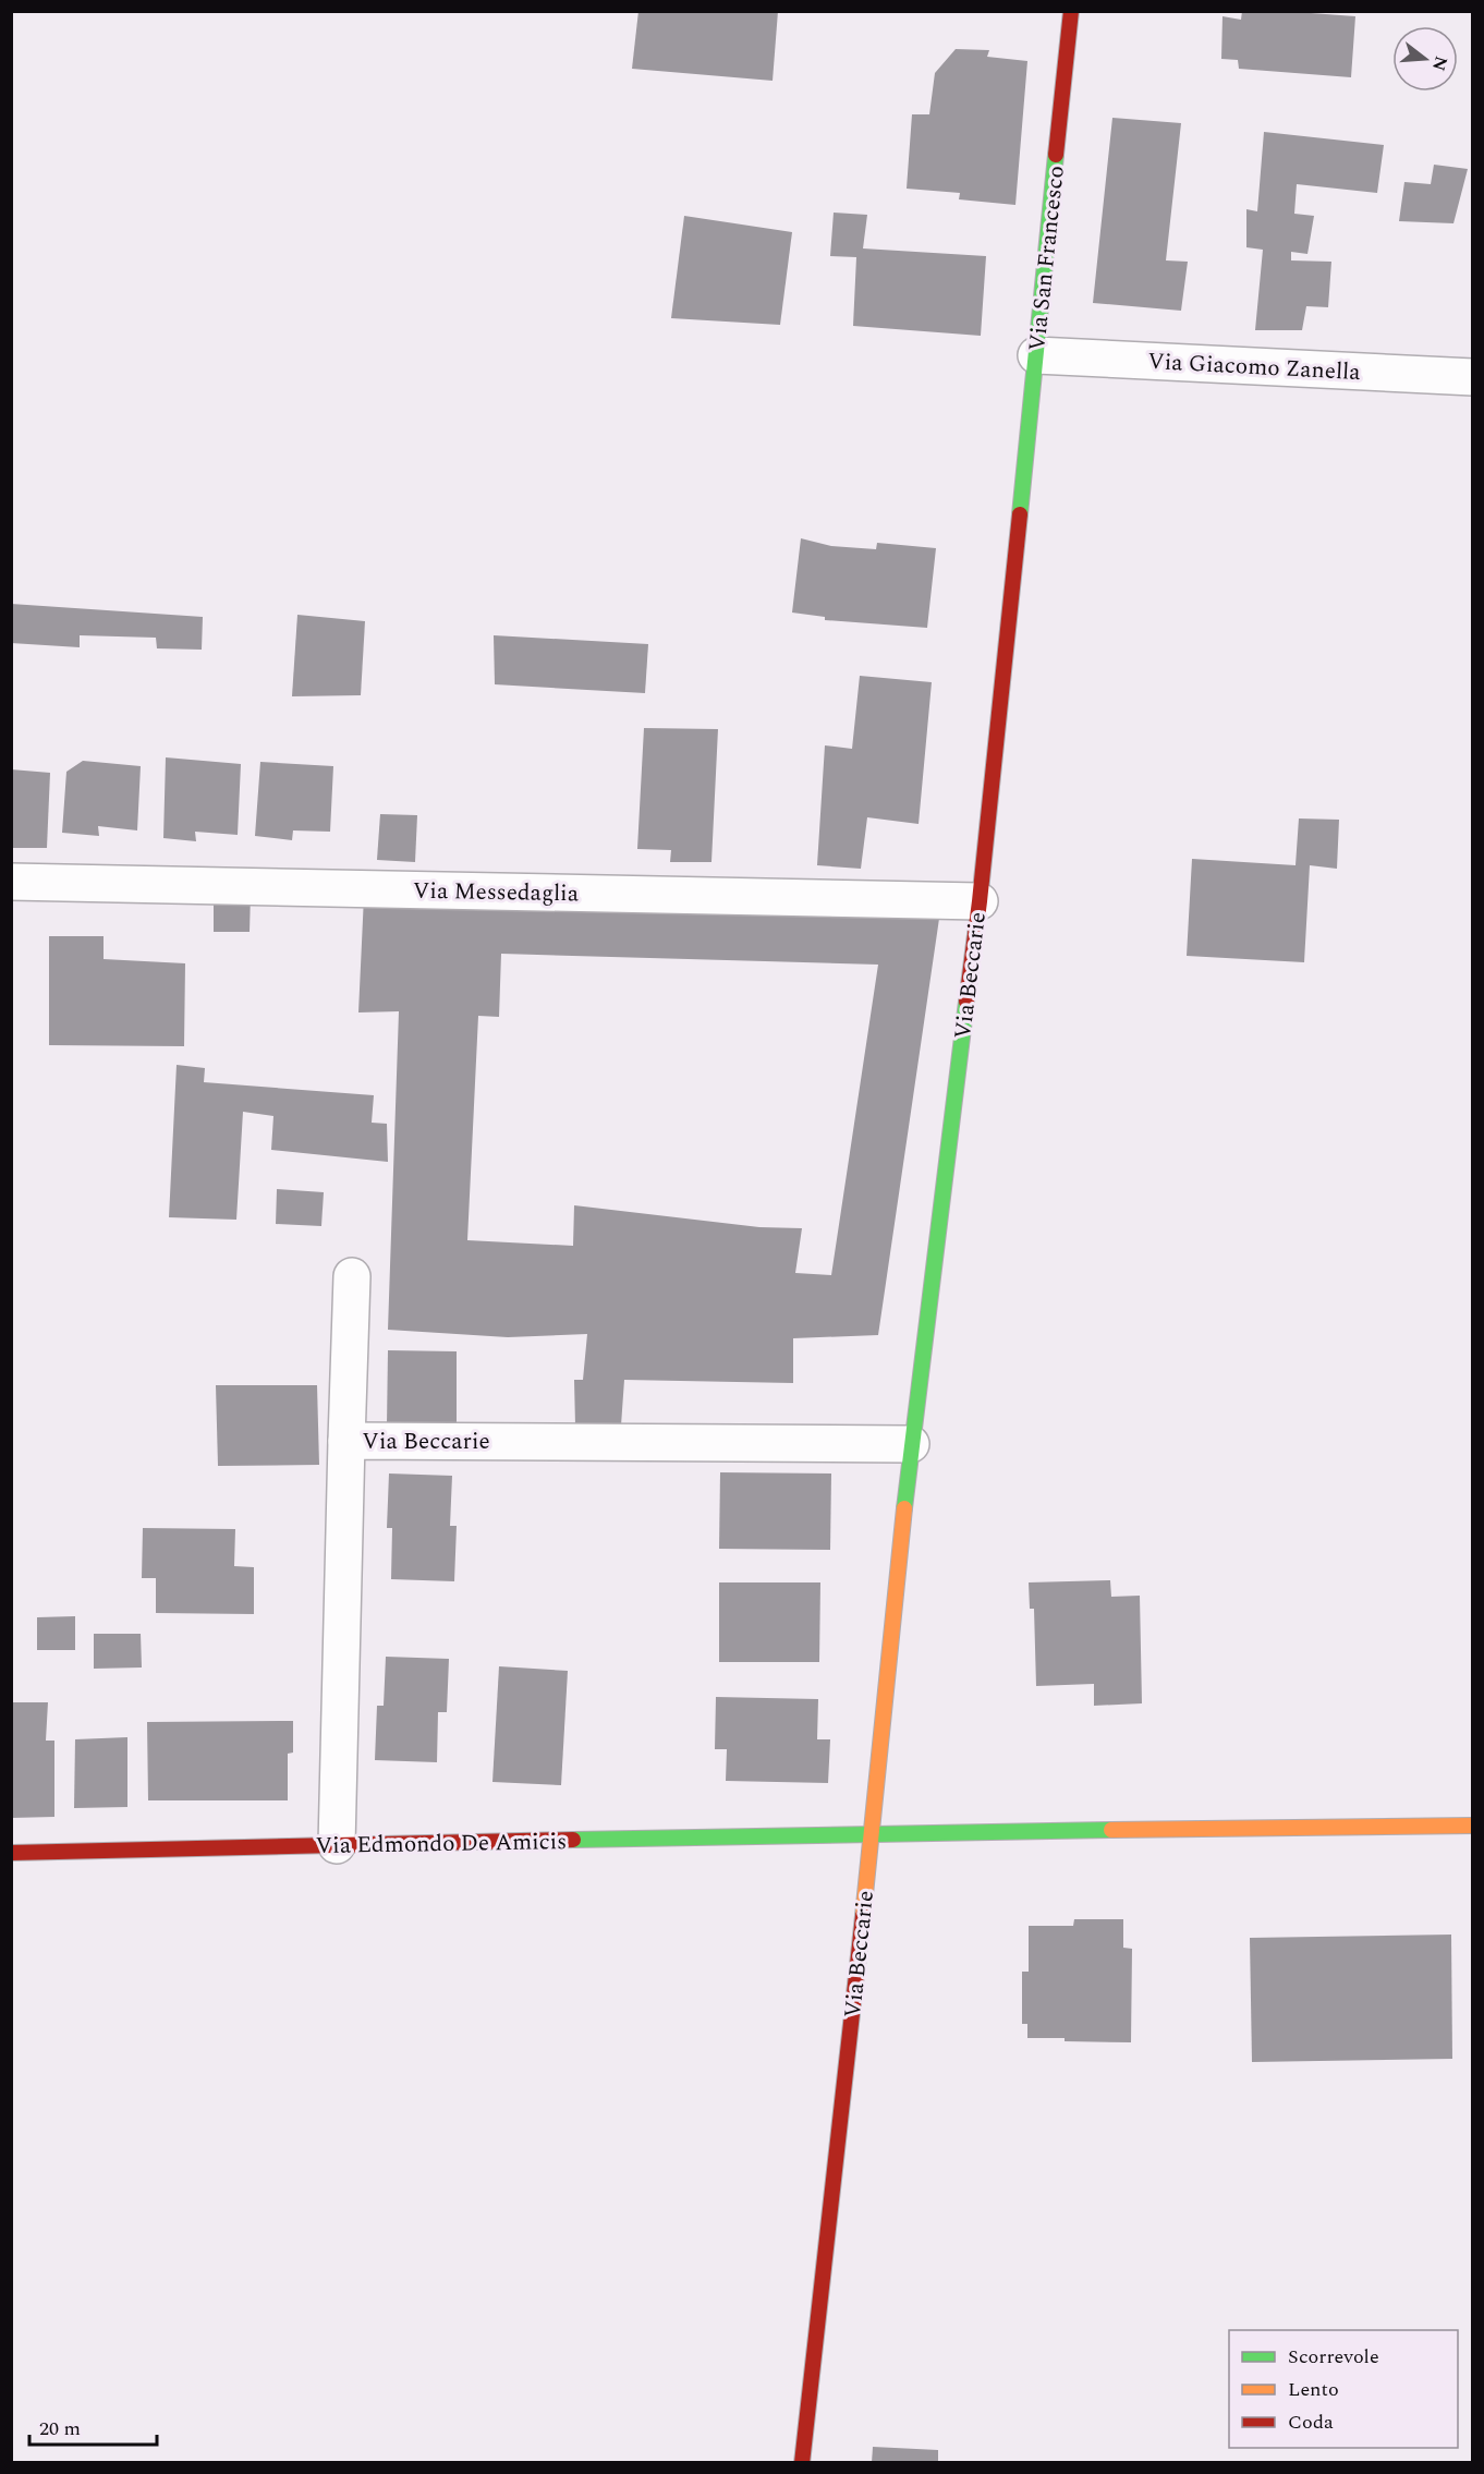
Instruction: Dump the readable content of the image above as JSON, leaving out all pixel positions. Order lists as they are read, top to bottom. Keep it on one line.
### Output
{"streets":{"main road":["Via San Francesco","Via Beccarie","Via Edmondo De Amicis"],"street":["Via Giacomo Zanella","Via Messedaglia"]},"crossings":[["Via San Francesco","Via Giacomo Zanella"],["Via San Francesco","Via Beccarie"],["Via Messedaglia","Via Beccarie"],["Via Beccarie","Via Edmondo De Amicis"]],"legend":["Scorrevole","Lento","Coda"],"scale_bar":"20 m","north":"right"}
